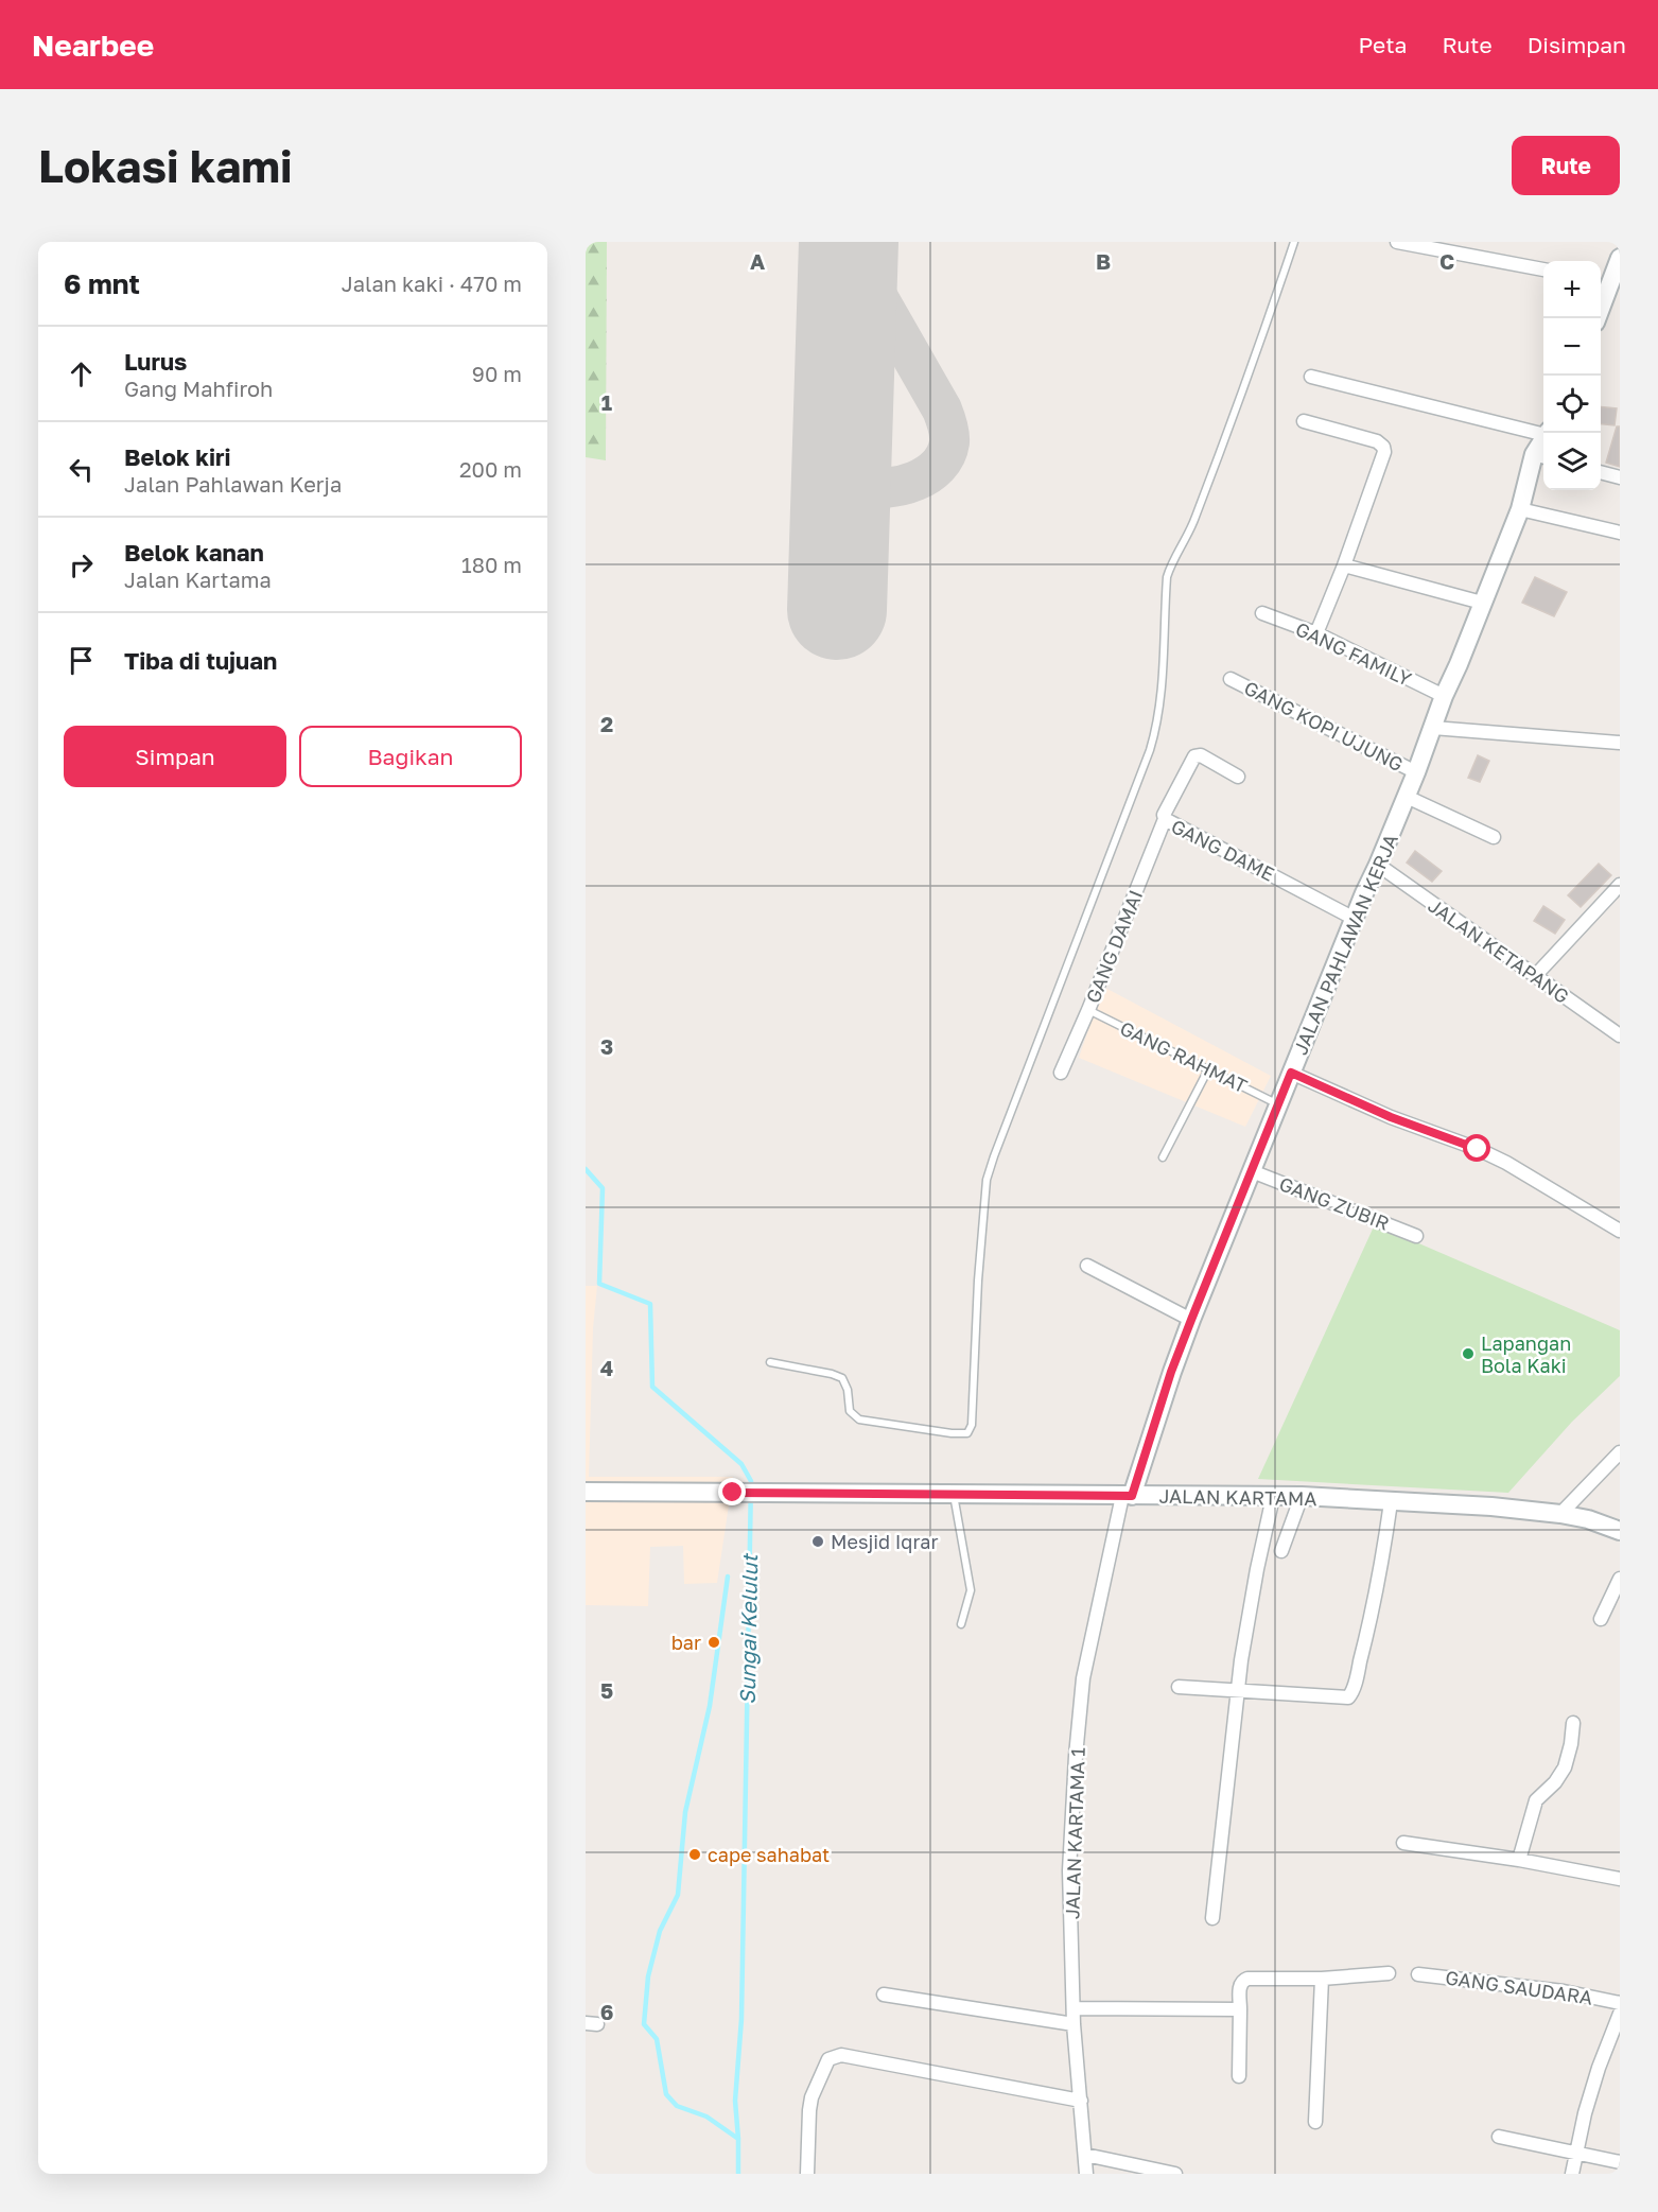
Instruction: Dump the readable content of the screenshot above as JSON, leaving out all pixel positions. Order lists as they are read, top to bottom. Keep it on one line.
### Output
{"streets":{"street":["GANG FAMILY","GANG KOPI UJUNG","GANG DAME","JALAN PAHLAWAN KERJA","GANG DAMAI","JALAN KETAPANG","GANG ZUBIR","JALAN KARTAMA","JALAN KARTAMA 1","GANG SAUDARA"],"lane":["GANG RAHMAT"]},"crossings":[["GANG FAMILY","JALAN PAHLAWAN KERJA"],["GANG KOPI UJUNG","JALAN PAHLAWAN KERJA"],["GANG DAME","JALAN PAHLAWAN KERJA"],["GANG DAME","GANG DAMAI"],["JALAN PAHLAWAN KERJA","JALAN KETAPANG"],["JALAN PAHLAWAN KERJA","GANG RAHMAT"],["JALAN PAHLAWAN KERJA","GANG ZUBIR"],["JALAN PAHLAWAN KERJA","JALAN KARTAMA"],["JALAN PAHLAWAN KERJA","JALAN KARTAMA 1"],["GANG DAMAI","GANG RAHMAT"],["JALAN KARTAMA","JALAN KARTAMA 1"]],"water":["Sungai Kelulut"],"places":["Lapangan Bola Kaki","Mesjid Iqrar","bar","cape sahabat"],"page":{"header":"Nearbee","nav":["Peta","Rute","Disimpan"],"buttons":["Rute",["Simpan","Bagikan"]],"title":"Lokasi kami","heading":["6 mnt","Jalan kaki · 470 m"],"map_buttons":["+","−"],"list":[["Lurus","Gang Mahfiroh","90 m"],["Belok kiri","Jalan Pahlawan Kerja","200 m"],["Belok kanan","Jalan Kartama","180 m"],"Tiba di tujuan"]},"grid":{"columns":["A","B","C"],"rows":["1","2","3","4","5","6"]}}
